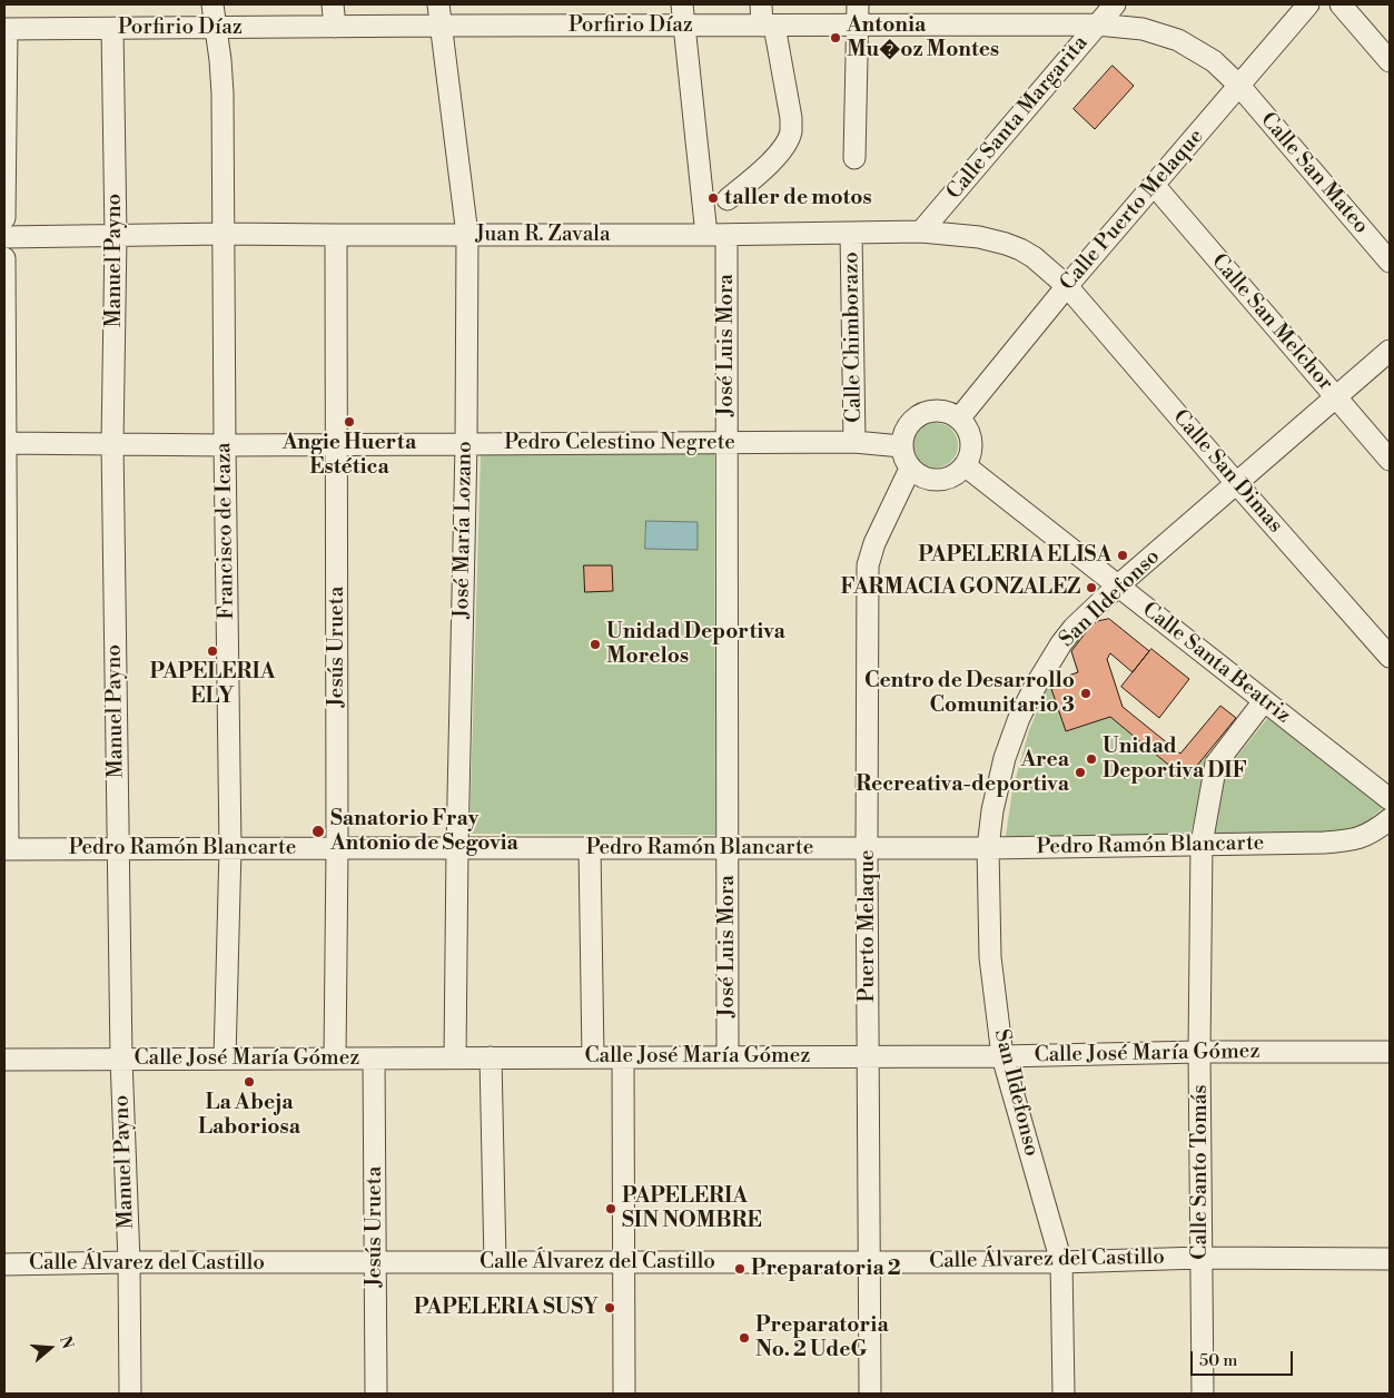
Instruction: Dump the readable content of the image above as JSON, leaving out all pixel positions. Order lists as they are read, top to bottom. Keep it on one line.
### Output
{"streets":{"street":["Porfirio Díaz","Calle Santa Margarita","Calle San Mateo","Calle Puerto Melaque","Juan R. Zavala","Manuel Payno","Calle San Melchor","Calle Chimborazo","José Luis Mora","Pedro Celestino Negrete","Calle San Dimas","José María Lozano","Francisco de Icaza","San Ildefonso","Jesús Urueta","Calle Santa Beatriz","Pedro Ramón Blancarte","Puerto Melaque","Calle José María Gómez","Calle Santo Tomás","Calle Álvarez del Castillo"]},"crossings":[["Porfirio Díaz","Calle Santa Margarita"],["Porfirio Díaz","Calle San Mateo"],["Porfirio Díaz","Calle Puerto Melaque"],["Porfirio Díaz","Manuel Payno"],["Porfirio Díaz","José Luis Mora"],["Porfirio Díaz","José María Lozano"],["Porfirio Díaz","Francisco de Icaza"],["Calle Santa Margarita","Juan R. Zavala"],["Calle San Mateo","Calle Puerto Melaque"],["Calle Puerto Melaque","Juan R. Zavala"],["Calle Puerto Melaque","Calle San Melchor"],["Calle Puerto Melaque","Pedro Celestino Negrete"],["Calle Puerto Melaque","Calle San Dimas"],["Calle Puerto Melaque","Calle Santa Beatriz"],["Calle Puerto Melaque","Puerto Melaque"],["Juan R. Zavala","Manuel Payno"],["Juan R. Zavala","Calle Chimborazo"],["Juan R. Zavala","José Luis Mora"],["Juan R. Zavala","Calle San Dimas"],["Juan R. Zavala","José María Lozano"],["Juan R. Zavala","Francisco de Icaza"],["Juan R. Zavala","Jesús Urueta"],["Manuel Payno","Pedro Celestino Negrete"],["Manuel Payno","Pedro Ramón Blancarte"],["Manuel Payno","Calle José María Gómez"],["Manuel Payno","Calle Álvarez del Castillo"],["Calle San Melchor","San Ildefonso"],["Calle Chimborazo","Pedro Celestino Negrete"],["José Luis Mora","Pedro Celestino Negrete"],["José Luis Mora","Pedro Ramón Blancarte"],["José Luis Mora","Calle José María Gómez"],["Pedro Celestino Negrete","José María Lozano"],["Pedro Celestino Negrete","Francisco de Icaza"],["Pedro Celestino Negrete","Jesús Urueta"],["Pedro Celestino Negrete","Calle Santa Beatriz"],["Pedro Celestino Negrete","Puerto Melaque"],["Calle San Dimas","San Ildefonso"],["José María Lozano","Pedro Ramón Blancarte"],["José María Lozano","Calle José María Gómez"],["Francisco de Icaza","Pedro Ramón Blancarte"],["Francisco de Icaza","Calle José María Gómez"],["San Ildefonso","Calle Santa Beatriz"],["San Ildefonso","Pedro Ramón Blancarte"],["San Ildefonso","Calle José María Gómez"],["San Ildefonso","Calle Álvarez del Castillo"],["Jesús Urueta","Pedro Ramón Blancarte"],["Jesús Urueta","Calle José María Gómez"],["Jesús Urueta","Calle Álvarez del Castillo"],["Calle Santa Beatriz","Puerto Melaque"],["Calle Santa Beatriz","Calle Santo Tomás"],["Pedro Ramón Blancarte","Puerto Melaque"],["Pedro Ramón Blancarte","Calle Santo Tomás"],["Puerto Melaque","Calle José María Gómez"],["Puerto Melaque","Calle Álvarez del Castillo"],["Calle José María Gómez","Calle Santo Tomás"],["Calle Santo Tomás","Calle Álvarez del Castillo"]],"places":["Antonia Mu�oz Montes","taller de motos","Angie Huerta Estética","PAPELERIA ELISA","FARMACIA GONZALEZ","Unidad Deportiva Morelos","PAPELERIA ELY","Centro de Desarrollo Comunitario 3","Unidad Deportiva DIF","Area Recreativa-deportiva","Sanatorio Fray Antonio de Segovia","La Abeja Laboriosa","PAPELERIA SIN NOMBRE","Preparatoria 2","PAPELERIA SUSY","Preparatoria No. 2 UdeG"],"scale_bar":"50 m","north":"right"}
